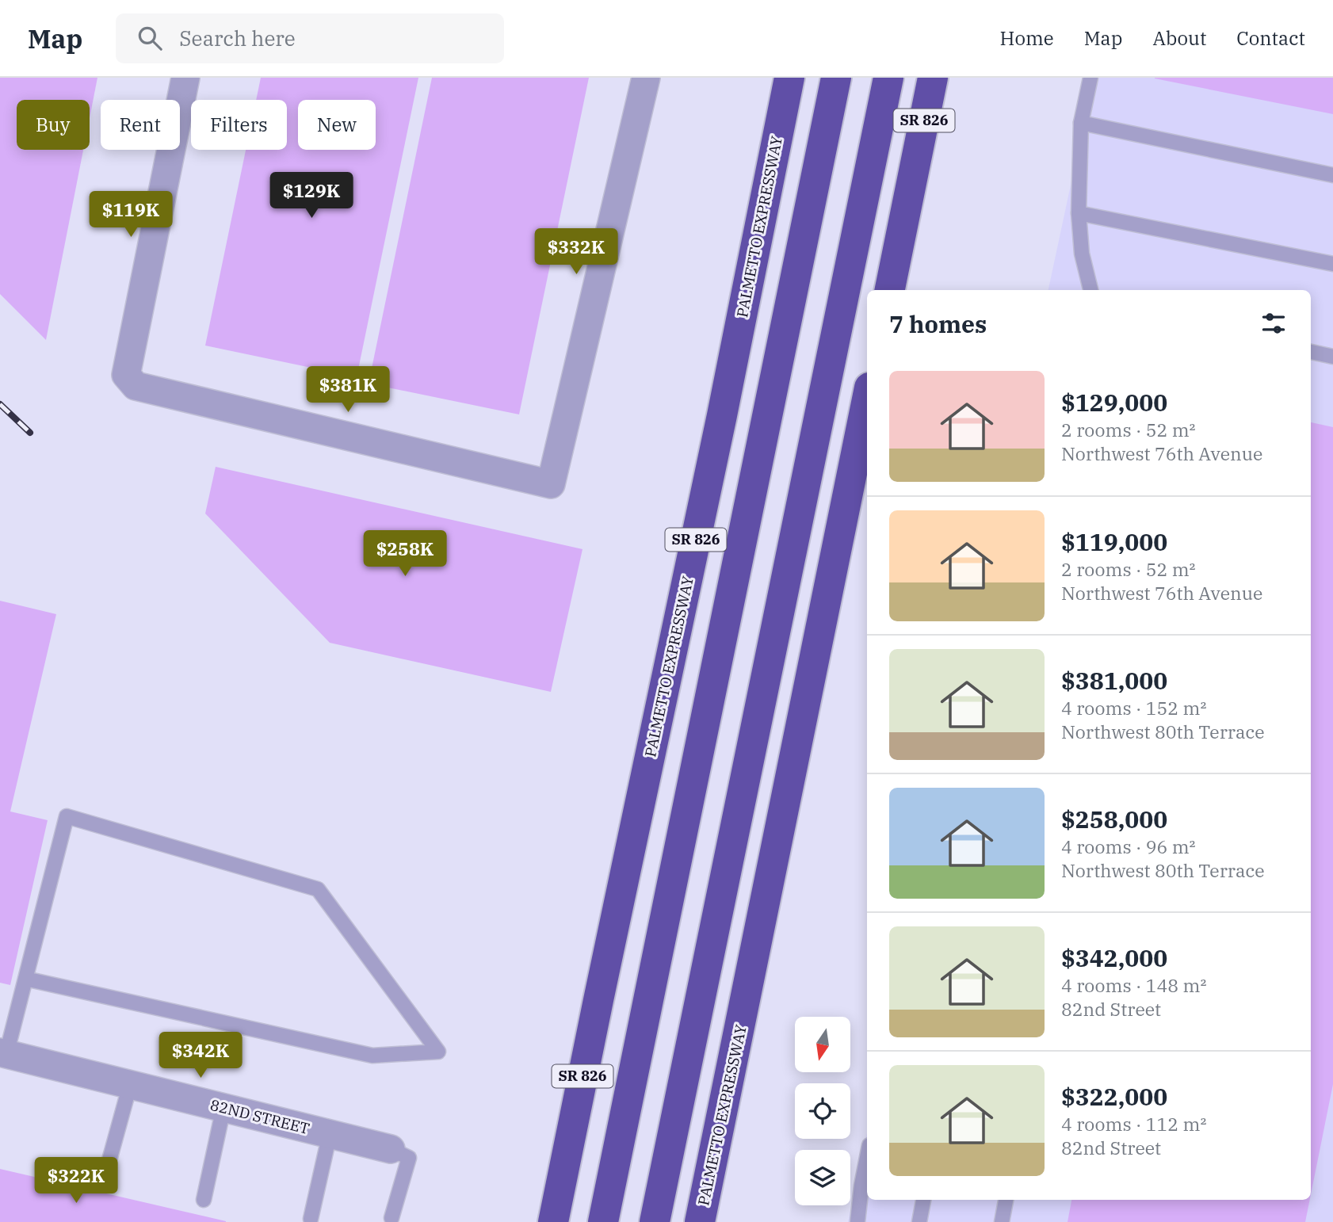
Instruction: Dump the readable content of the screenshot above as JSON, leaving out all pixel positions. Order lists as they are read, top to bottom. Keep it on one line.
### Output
{"streets":{"highway":["SR 826","PALMETTO EXPRESSWAY"],"street":["82ND STREET"]},"north":"bottom","page":{"header":"Map","search":"Search here","nav":["Home","Map","About","Contact"],"chip":["Buy","Rent","Filters","New"],"price":["$129K","$119K","$332K","$381K","$258K","$342K","$322K"],"heading":"7 homes","list":[{"name":"$129,000","note":"2 rooms · 52 m² · Northwest 76th Avenue"},{"name":"$119,000","note":"2 rooms · 52 m² · Northwest 76th Avenue"},{"name":"$381,000","note":"4 rooms · 152 m² · Northwest 80th Terrace"},{"name":"$258,000","note":"4 rooms · 96 m² · Northwest 80th Terrace"},{"name":"$342,000","note":"4 rooms · 148 m² · 82nd Street"},{"name":"$322,000","note":"4 rooms · 112 m² · 82nd Street"}]}}
